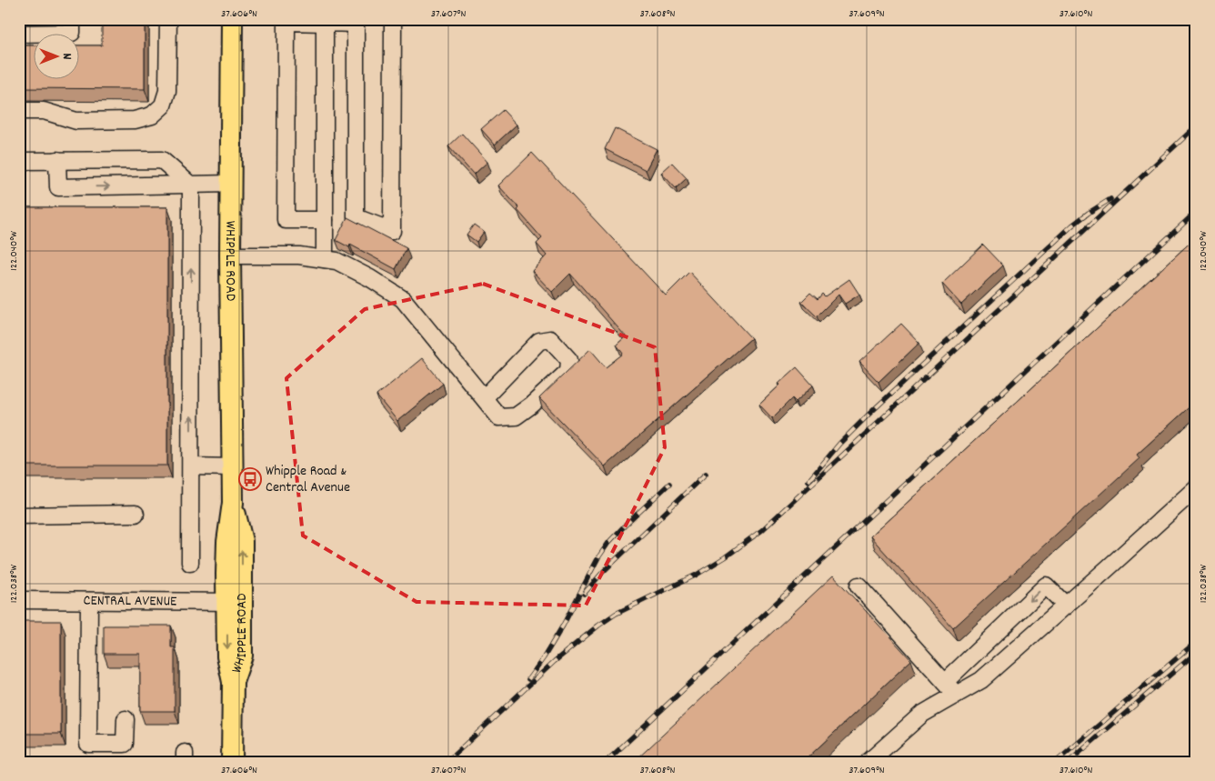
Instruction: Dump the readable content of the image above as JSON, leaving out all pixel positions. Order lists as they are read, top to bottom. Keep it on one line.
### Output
{"streets":{"main road":["WHIPPLE ROAD"],"street":["CENTRAL AVENUE"]},"crossings":[["WHIPPLE ROAD","CENTRAL AVENUE"]],"places":{"bus stop":["Whipple Road & Central Avenue"]},"north":"right","coordinates":["37.606°N","37.607°N","37.608°N","37.609°N","37.610°N","122.040°W","122.038°W"]}
